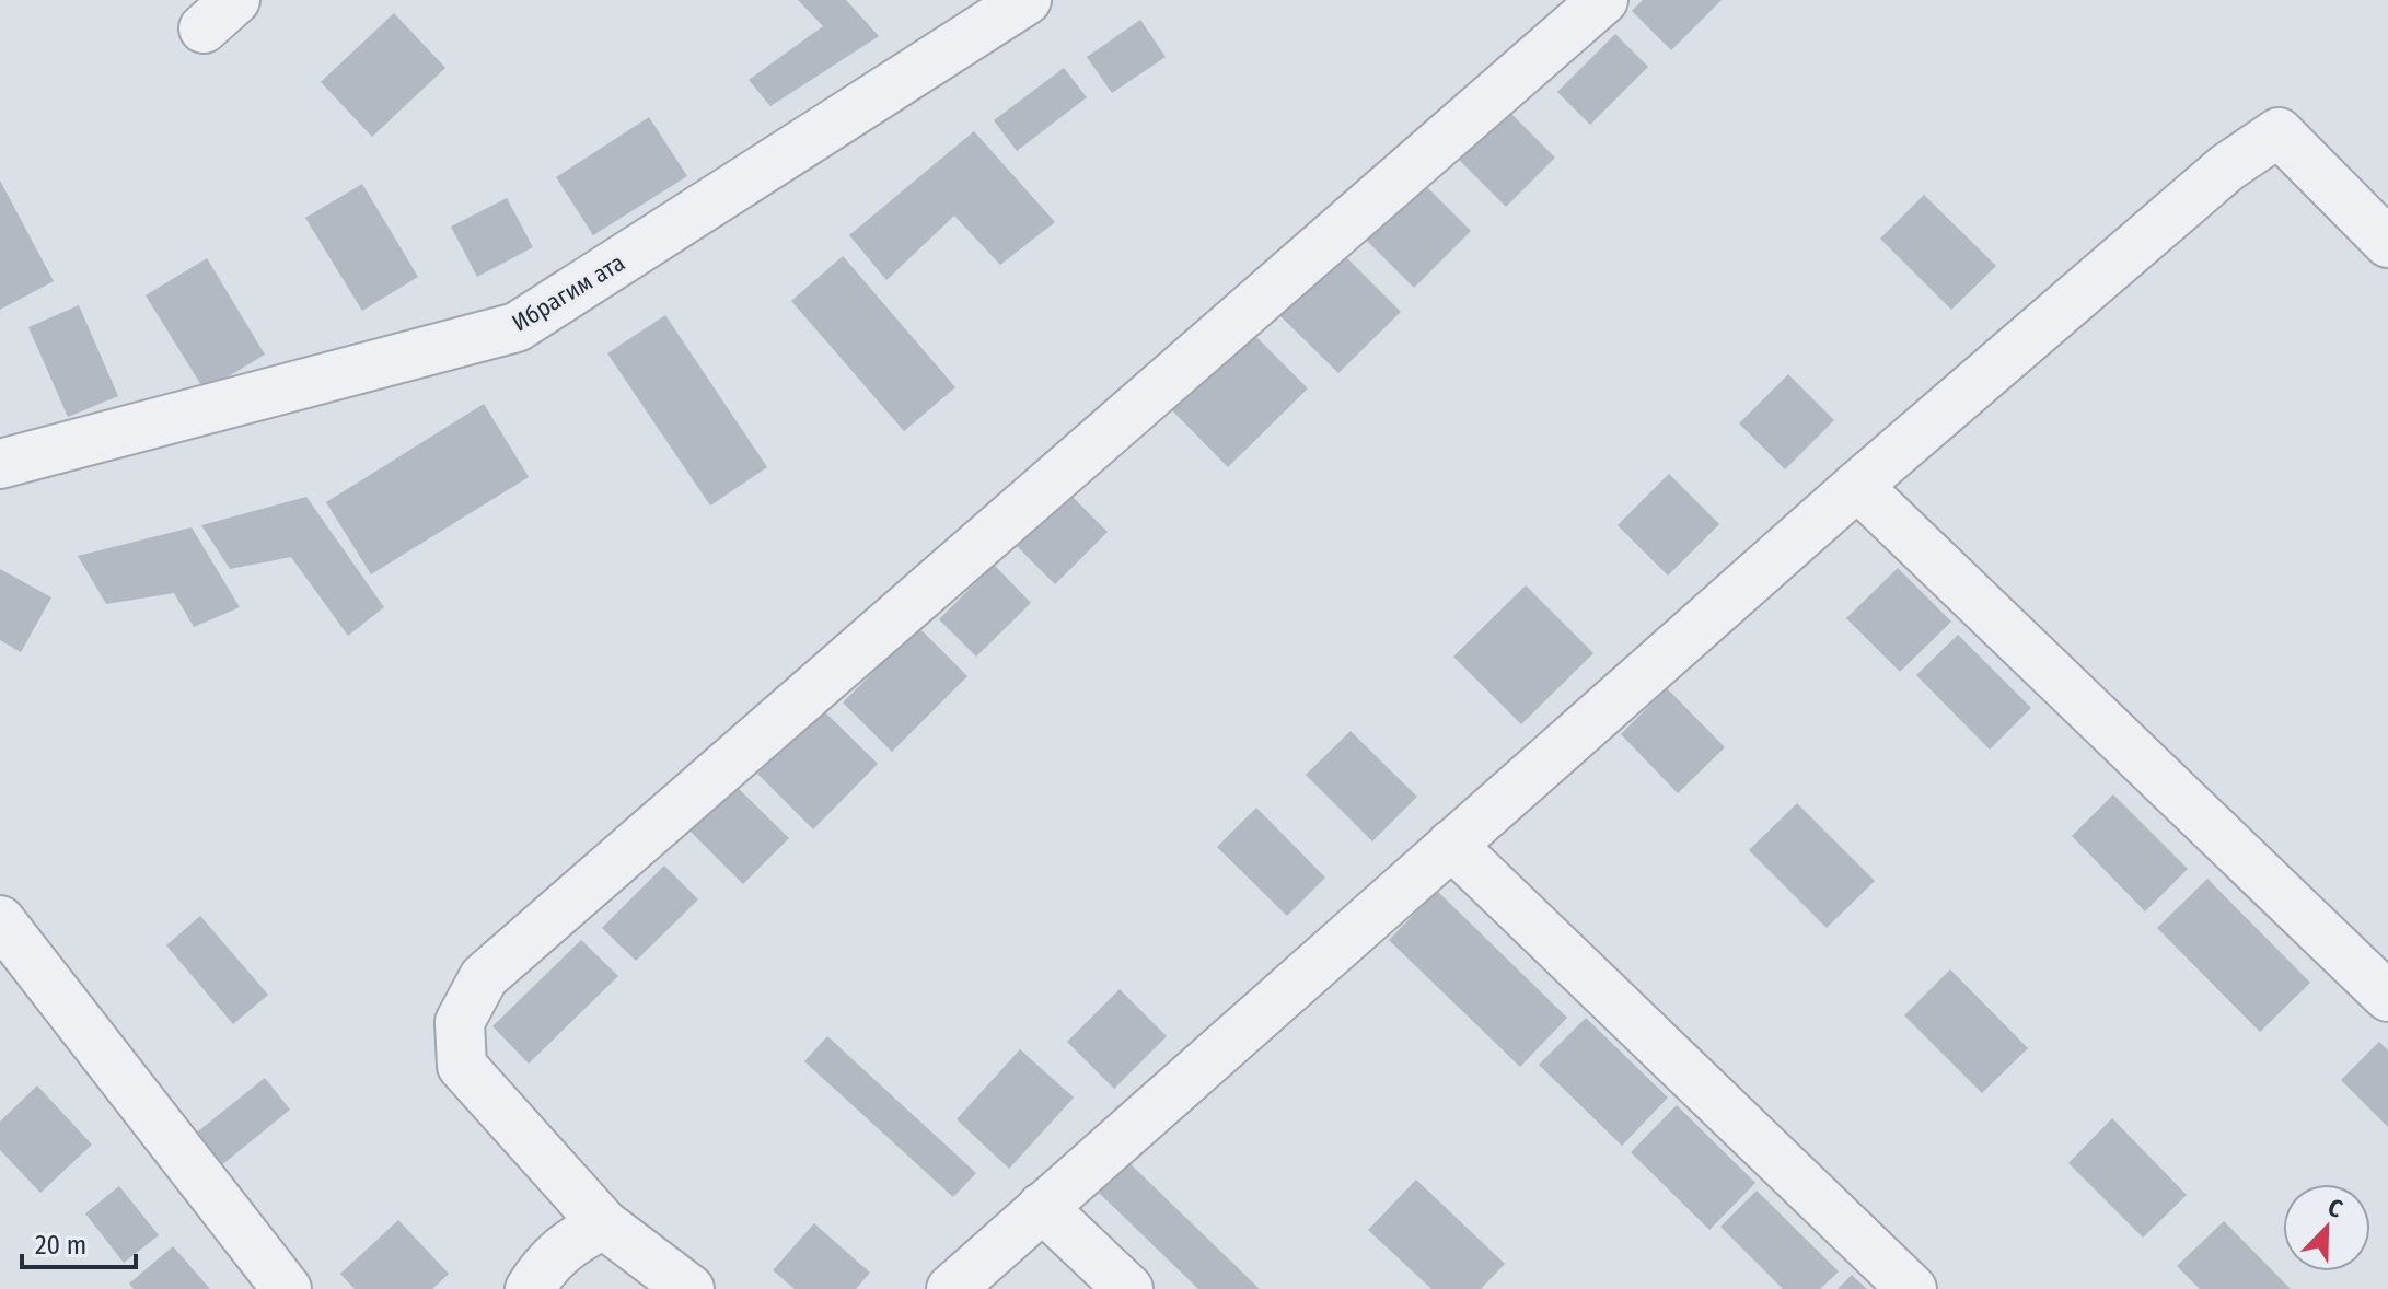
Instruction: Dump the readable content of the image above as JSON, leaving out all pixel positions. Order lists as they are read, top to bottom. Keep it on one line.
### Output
{"streets":{"street":["Ибрагим ата"]},"scale_bar":"20 m","north":"top right"}
